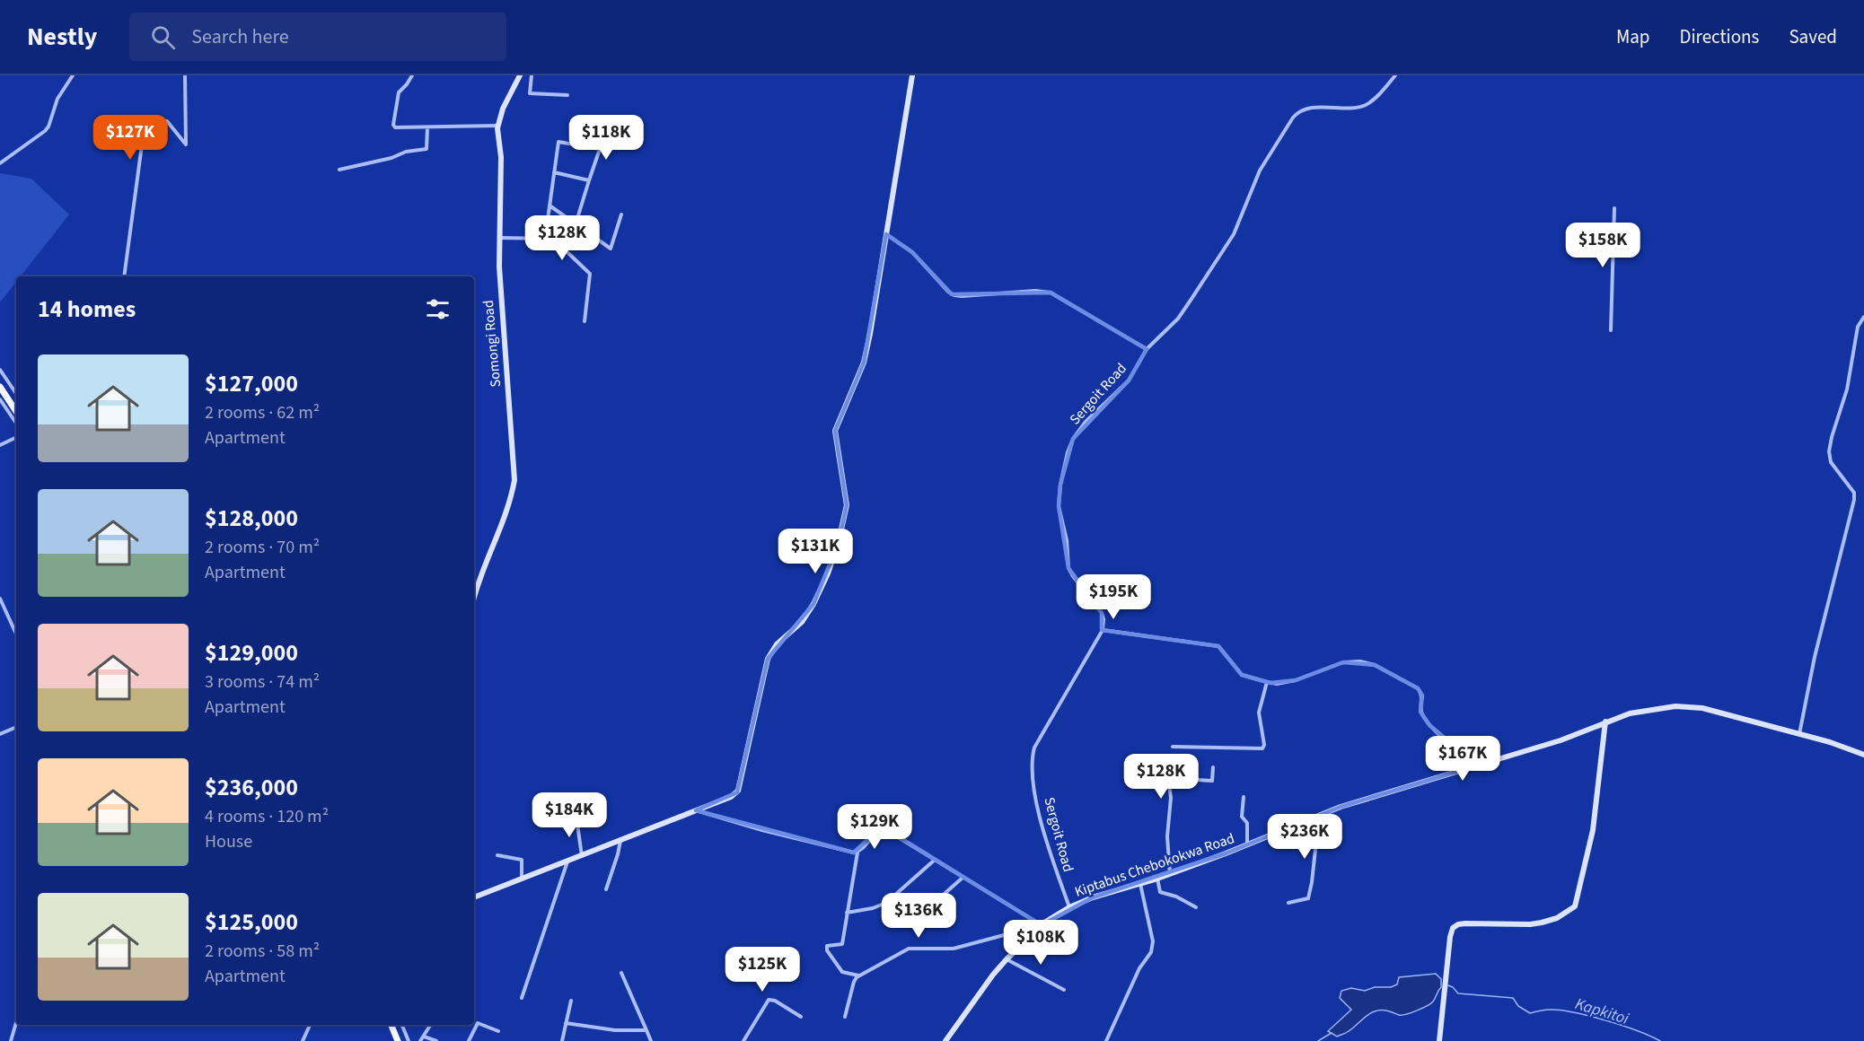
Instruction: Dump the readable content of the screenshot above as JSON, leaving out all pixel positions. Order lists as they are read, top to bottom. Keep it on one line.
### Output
{"streets":{"street":["Somongi Road","Sergoit Road","Kiptabus Chebokokwa Road"]},"crossings":[["Sergoit Road","Kiptabus Chebokokwa Road"]],"water":["Kapkitoi"],"page":{"header":"Nestly","search":"Search here","nav":["Map","Directions","Saved"],"price":["$127K","$118K","$128K","$158K","$131K","$195K","$167K","$128K","$184K","$129K","$236K","$136K","$108K","$125K"],"heading":"14 homes","list":[{"name":"$127,000","note":"2 rooms · 62 m² · Apartment"},{"name":"$128,000","note":"2 rooms · 70 m² · Apartment"},{"name":"$129,000","note":"3 rooms · 74 m² · Apartment"},{"name":"$236,000","note":"4 rooms · 120 m² · House"},{"name":"$125,000","note":"2 rooms · 58 m² · Apartment"}]}}
